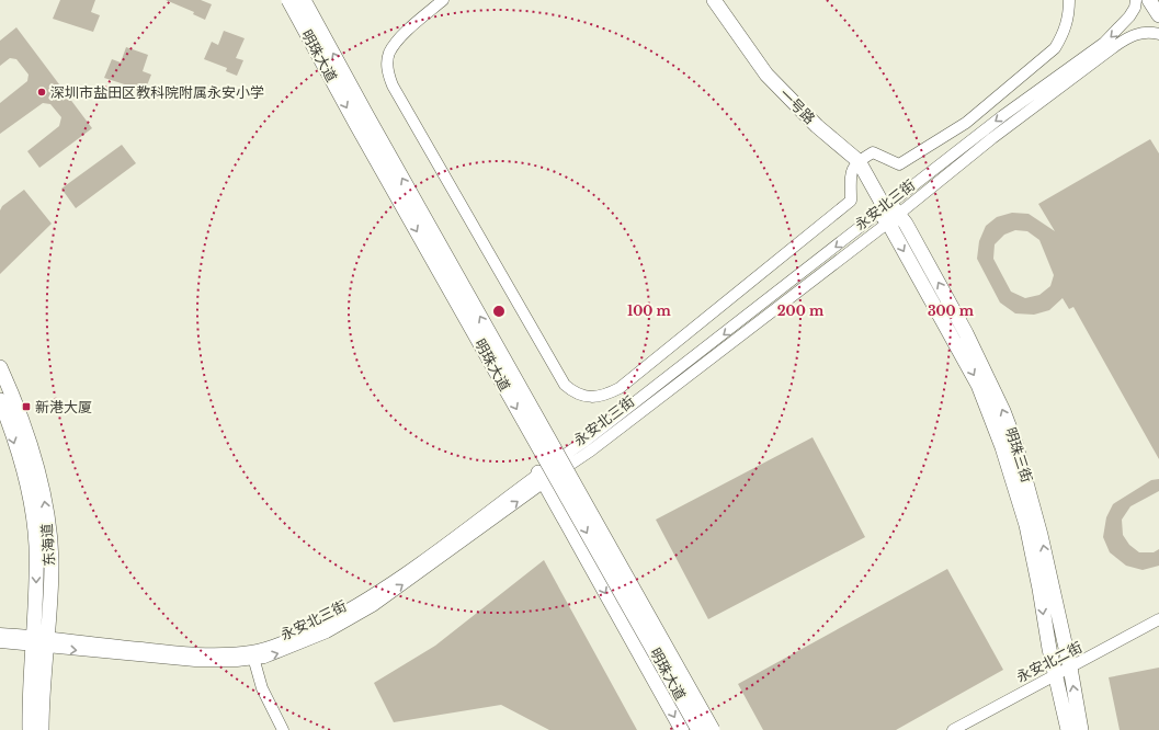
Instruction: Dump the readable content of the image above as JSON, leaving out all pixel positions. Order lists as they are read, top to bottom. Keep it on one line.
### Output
{"streets":{"street":["明珠大道","一号路","永安北三街","明珠三街","东海道","永安北二街"]},"crossings":[["明珠大道","永安北三街"],["一号路","永安北三街"],["一号路","明珠三街"],["永安北三街","明珠三街"],["永安北三街","东海道"],["明珠三街","永安北二街"]],"places":{"other":["深圳市盐田区教科院附属永安小学"],"transit":["新港大厦"]},"rings":["100 m","200 m","300 m"]}
